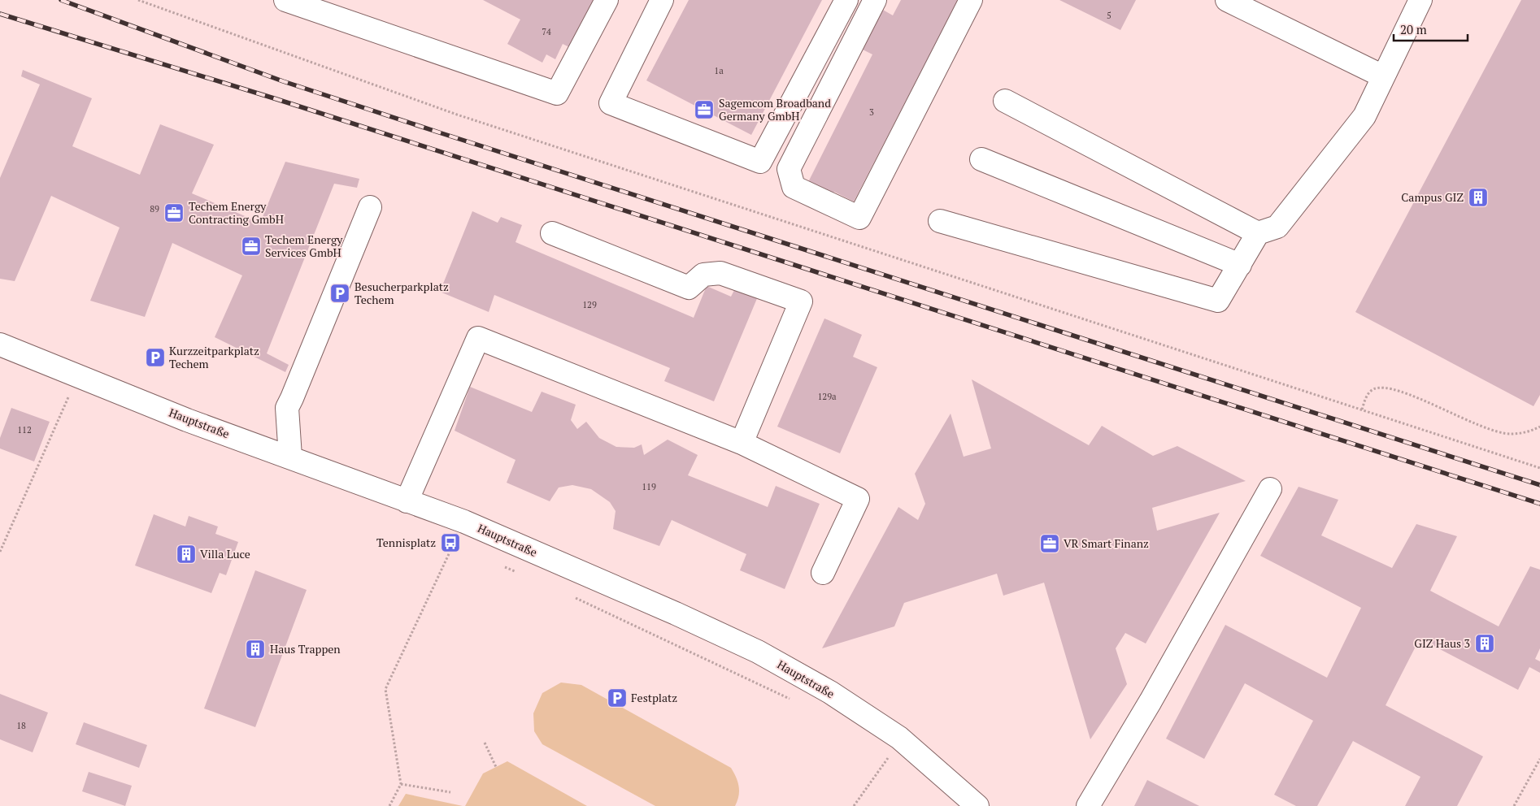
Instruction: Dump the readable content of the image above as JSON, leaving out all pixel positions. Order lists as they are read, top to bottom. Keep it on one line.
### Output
{"streets":{"street":["Hauptstraße"]},"places":{"office":["Sagemcom Broadband Germany GmbH","Techem Energy Contracting GmbH","Techem Energy Services GmbH","VR Smart Finanz"],"building":["Campus GIZ","Villa Luce","GIZ Haus 3","Haus Trappen"],"parking":["Besucherparkplatz Techem","Kurzzeitparkplatz Techem","Festplatz"],"bus stop":["Tennisplatz"]},"house_numbers":["5","74","1a","3","89","129","129a","112","119","18"],"scale_bar":"20 m"}
